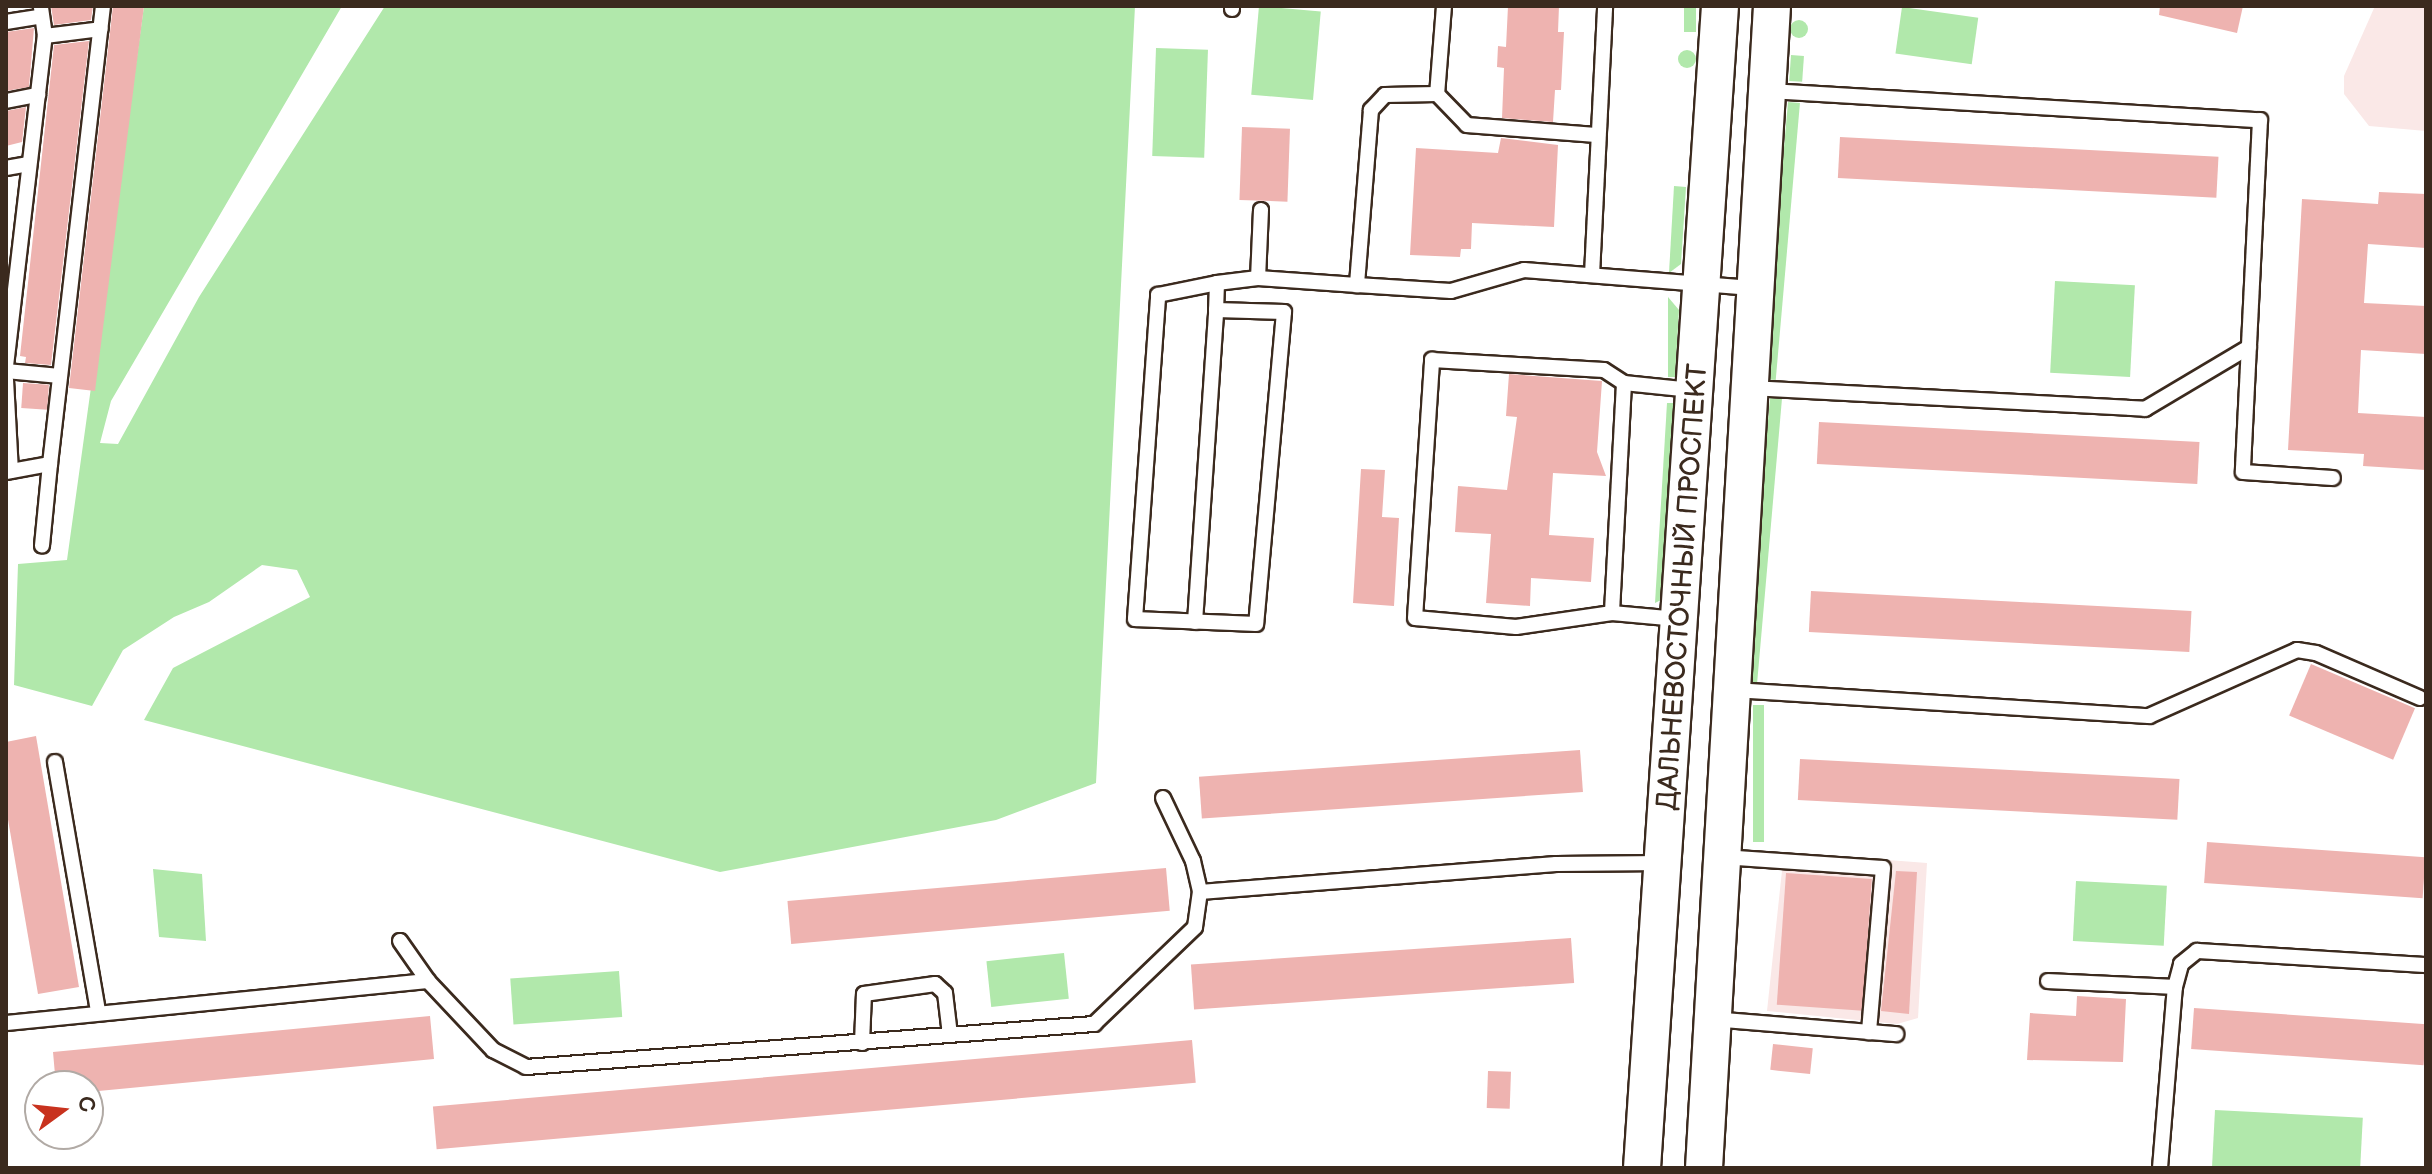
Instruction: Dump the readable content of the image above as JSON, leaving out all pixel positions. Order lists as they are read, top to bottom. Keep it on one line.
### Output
{"streets":{"street":["ДАЛЬНЕВОСТОЧНЫЙ ПРОСПЕКТ"]},"north":"right"}
